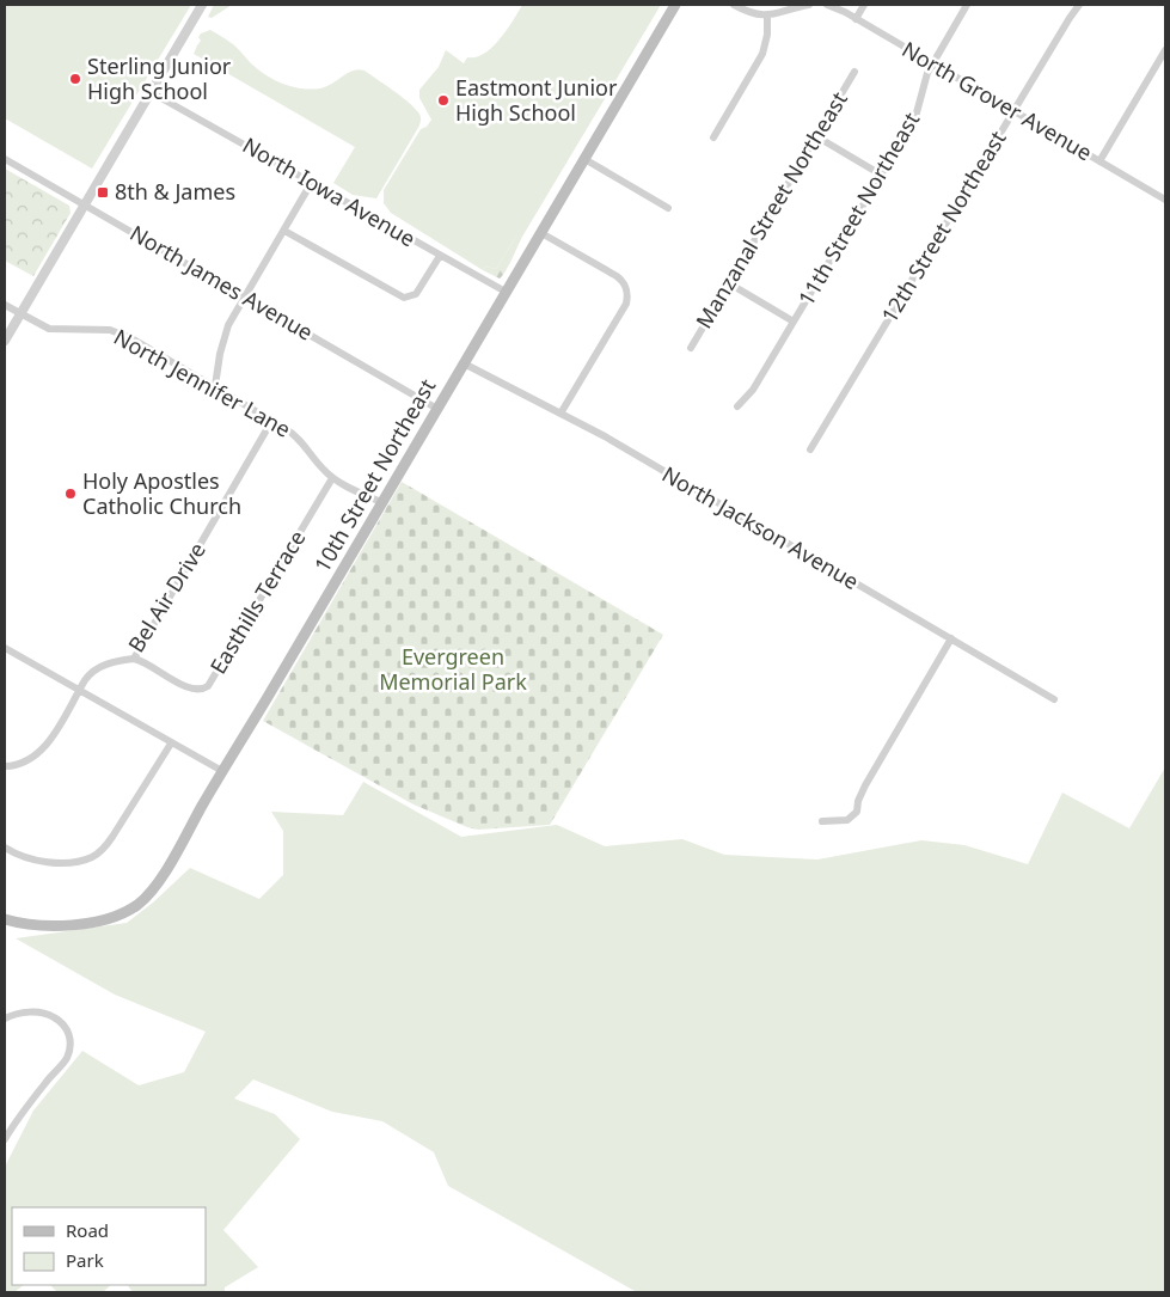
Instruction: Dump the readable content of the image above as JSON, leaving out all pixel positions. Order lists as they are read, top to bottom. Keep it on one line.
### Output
{"streets":{"main road":["10th Street Northeast"],"street":["North Grover Avenue","North Iowa Avenue","11th Street Northeast","Manzanal Street Northeast","12th Street Northeast","North James Avenue","North Jennifer Lane","North Jackson Avenue","Bel Air Drive","Easthills Terrace"]},"crossings":[["North Grover Avenue","11th Street Northeast"],["North Grover Avenue","12th Street Northeast"],["North Iowa Avenue","10th Street Northeast"],["North James Avenue","10th Street Northeast"],["North Jennifer Lane","10th Street Northeast"],["North Jennifer Lane","Bel Air Drive"],["North Jennifer Lane","Easthills Terrace"],["10th Street Northeast","North Jackson Avenue"],["Bel Air Drive","Easthills Terrace"]],"parks":["Evergreen Memorial Park"],"places":{"other":["Sterling Junior High School","Eastmont Junior High School","Holy Apostles Catholic Church"],"transit":["8th & James"]},"legend":["Road","Park"]}
